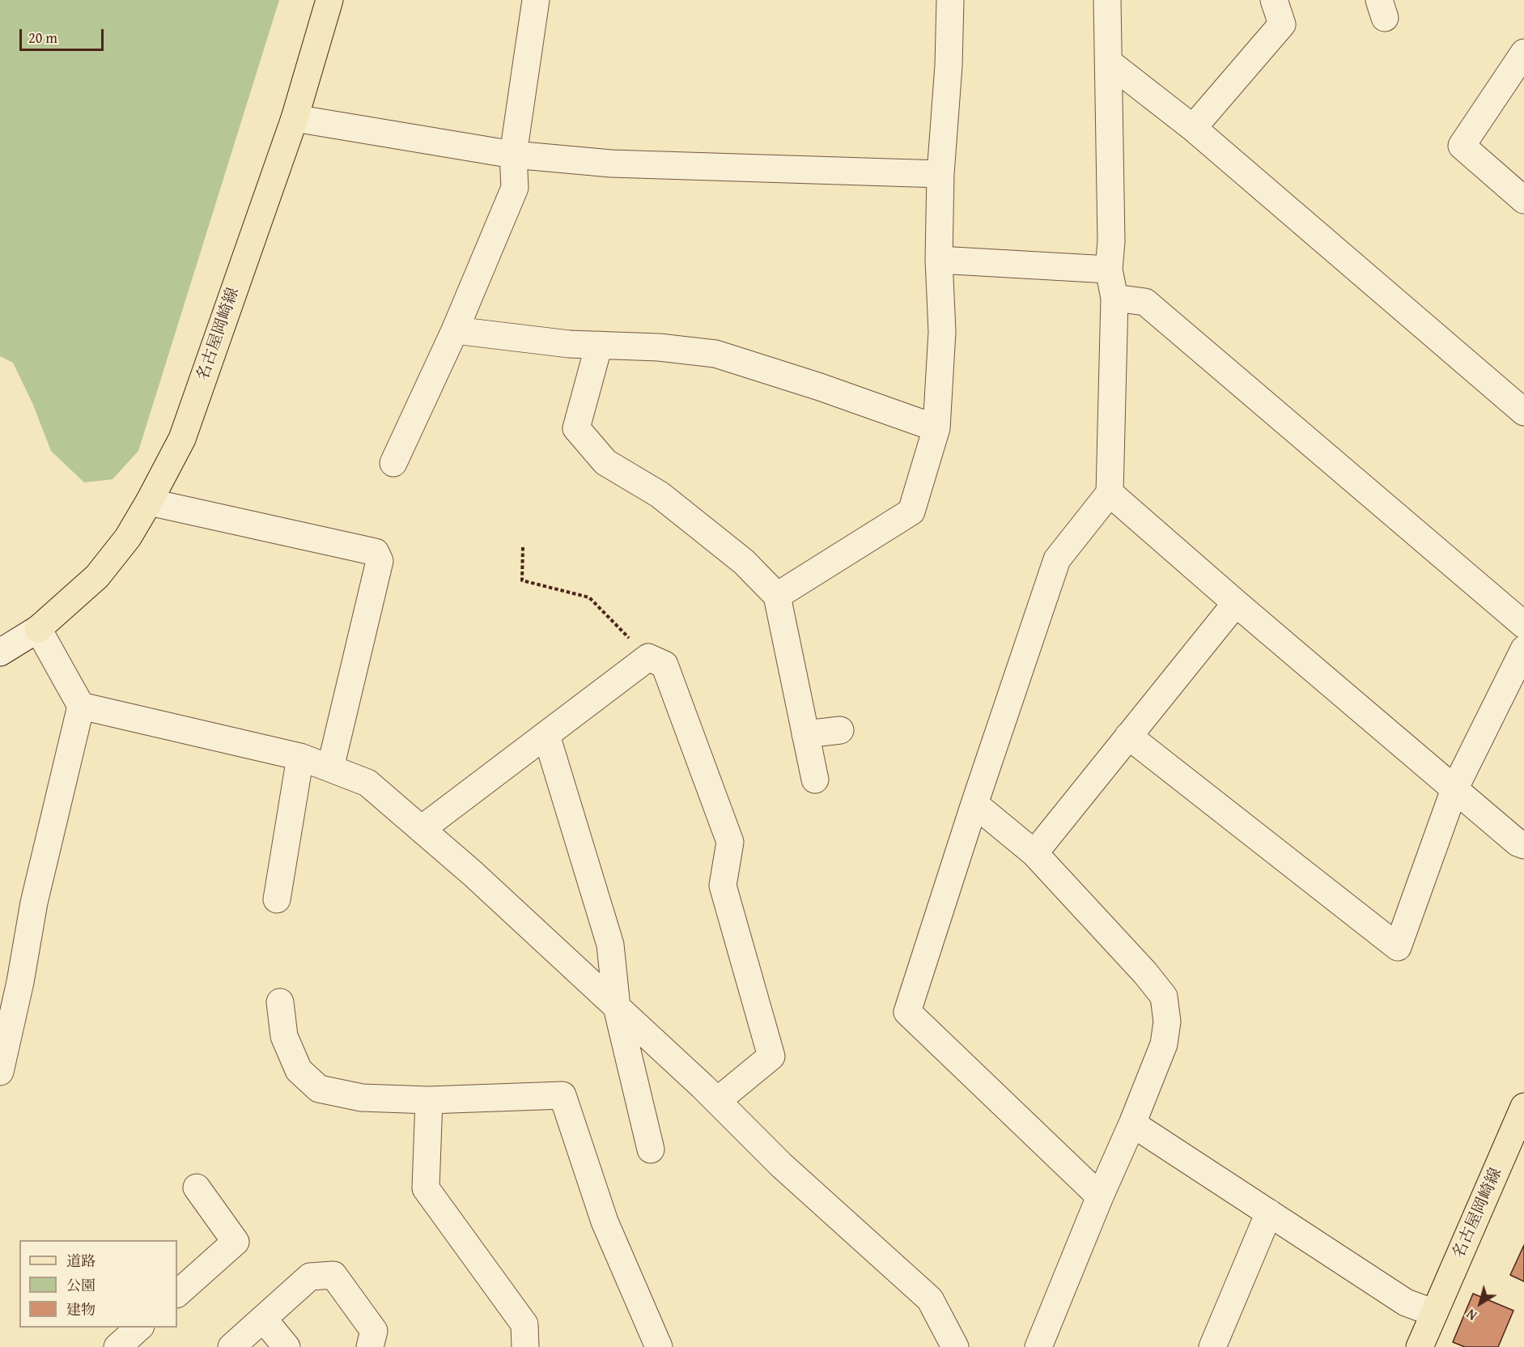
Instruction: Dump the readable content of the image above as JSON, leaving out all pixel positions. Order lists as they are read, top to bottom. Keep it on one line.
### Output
{"streets":{"main road":["名古屋岡崎線"]},"legend":["道路","公園","建物"],"scale_bar":"20 m","north":"bottom left"}
